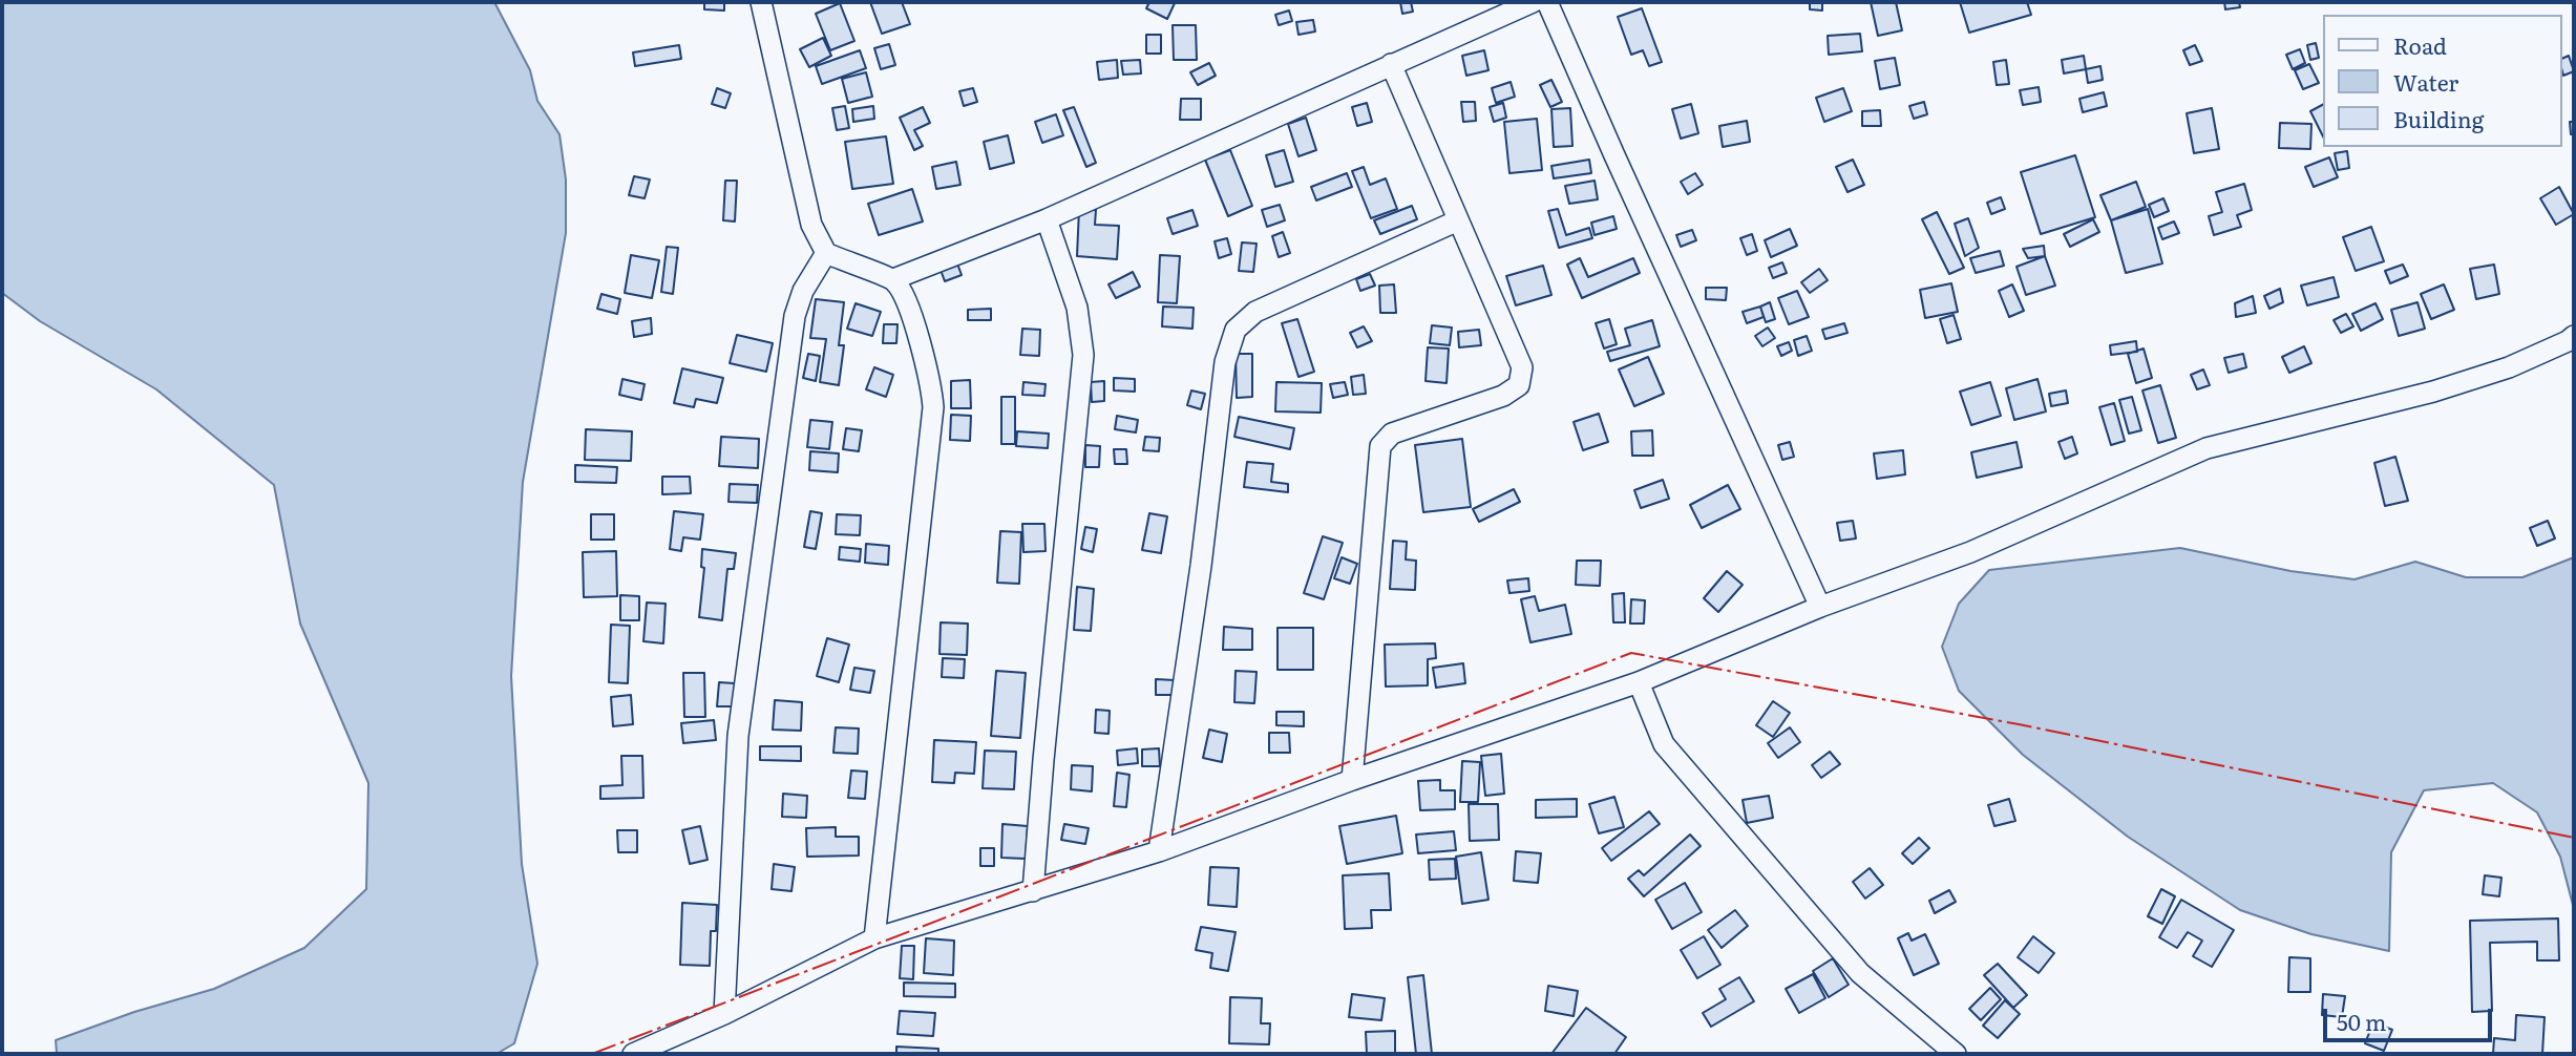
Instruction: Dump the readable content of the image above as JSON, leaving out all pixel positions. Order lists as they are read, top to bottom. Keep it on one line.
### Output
{"legend":["Road","Water","Building"],"scale_bar":"50 m"}
